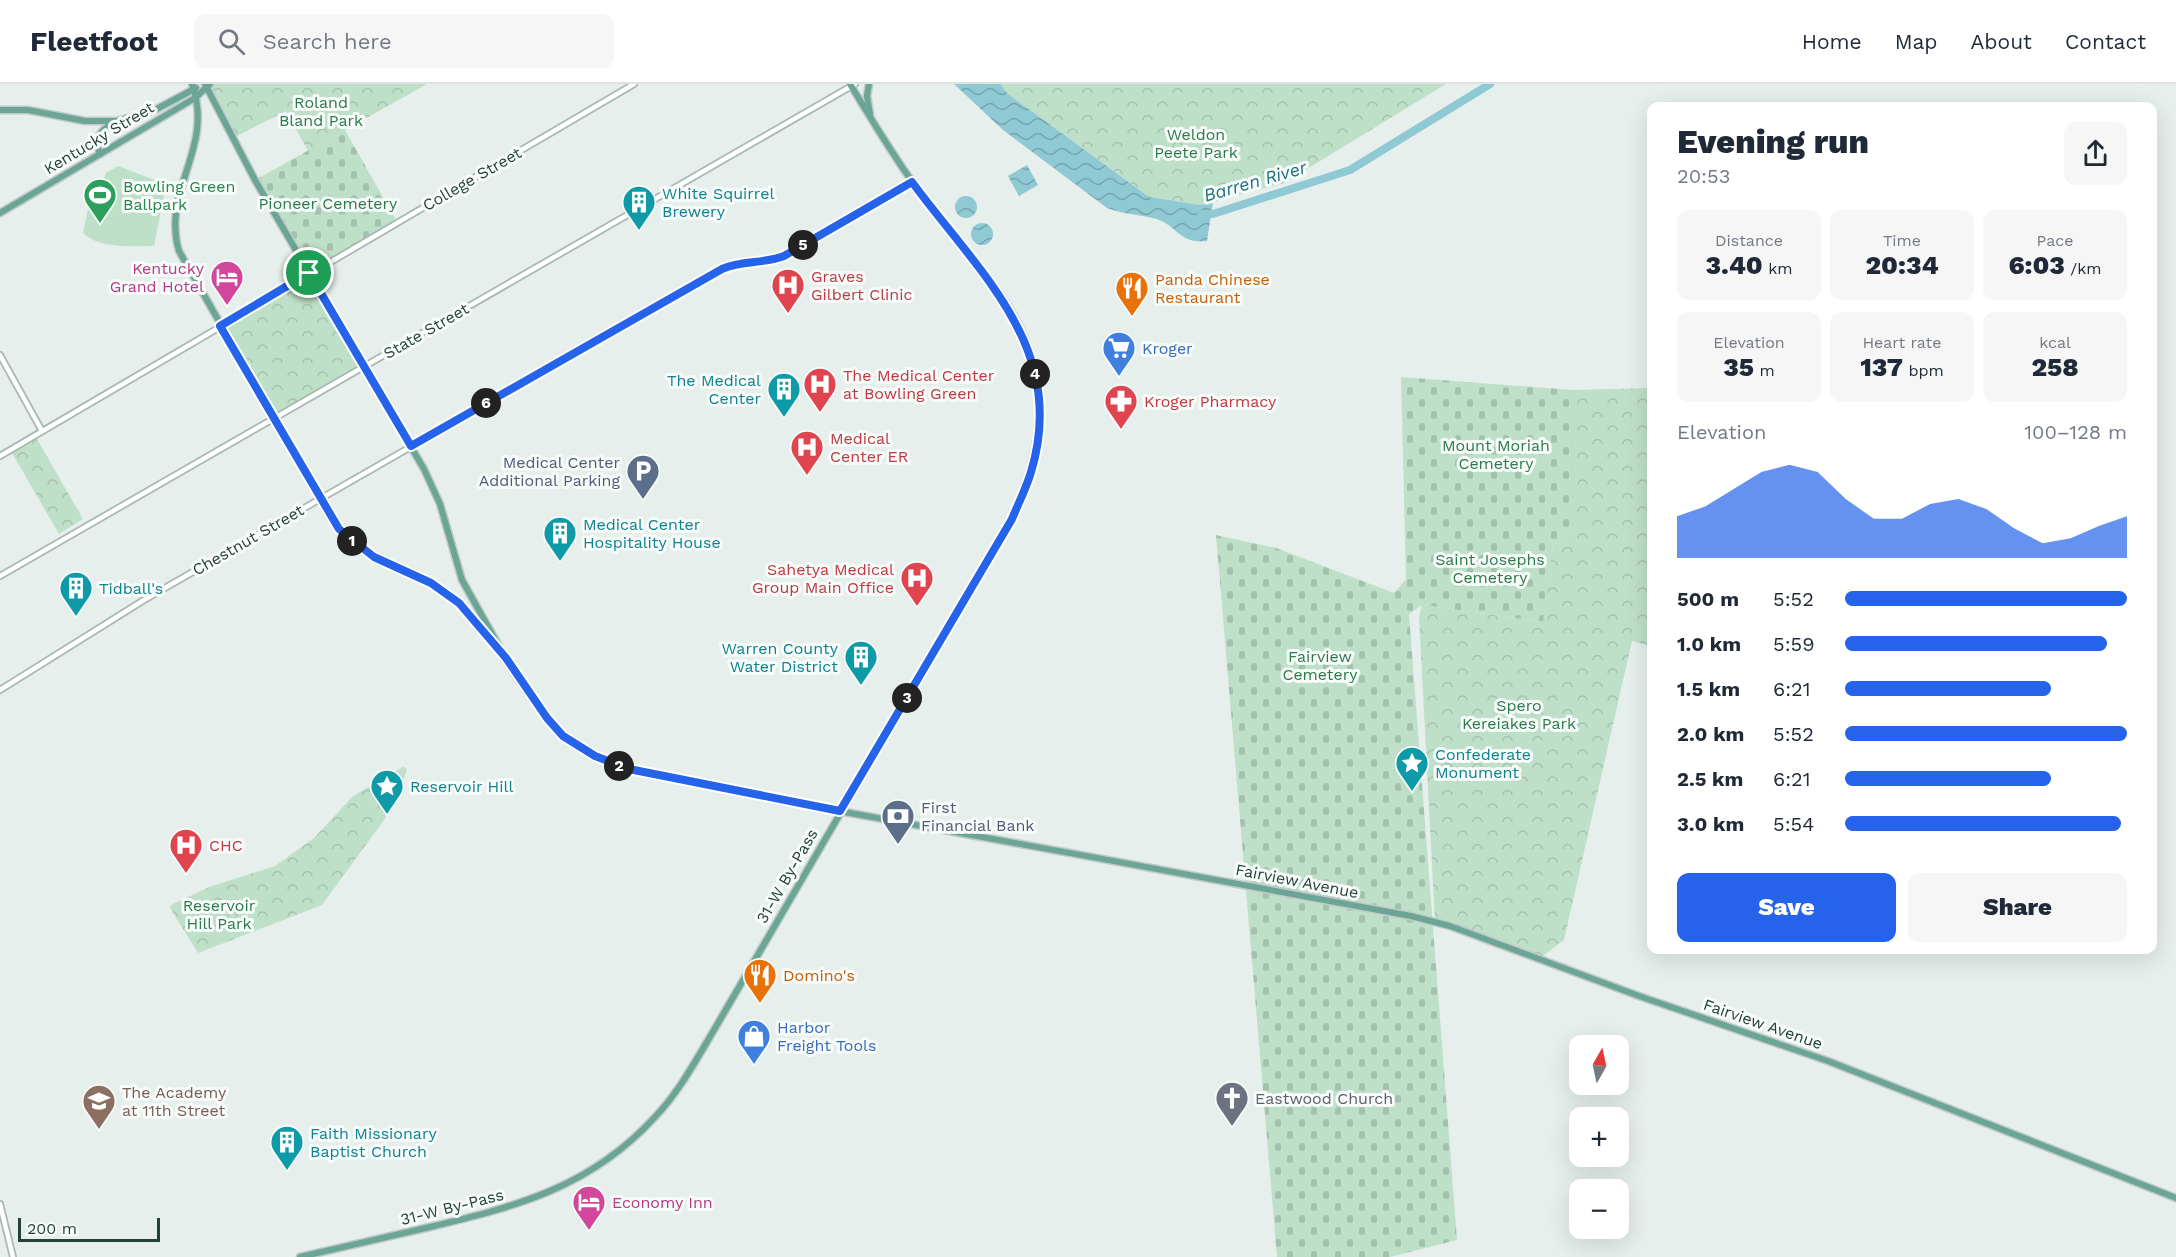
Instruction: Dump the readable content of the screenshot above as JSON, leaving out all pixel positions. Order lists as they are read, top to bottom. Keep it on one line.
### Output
{"streets":{"main road":["Kentucky Street","31-W By-Pass","Fairview Avenue"],"street":["College Street","State Street","Chestnut Street"]},"crossings":[["Kentucky Street","Fairview Avenue"],["College Street","Fairview Avenue"],["State Street","31-W By-Pass"],["State Street","Fairview Avenue"],["Chestnut Street","31-W By-Pass"],["Chestnut Street","Fairview Avenue"],["31-W By-Pass","Fairview Avenue"]],"water":["Barren River"],"parks":["Roland Bland Park","Weldon Peete Park","Pioneer Cemetery","Mount Moriah Cemetery","Saint Josephs Cemetery","Fairview Cemetery","Spero Kereiakes Park","Reservoir Hill Park"],"places":{"sports":["Bowling Green Ballpark"],"building":["White Squirrel Brewery","The Medical Center","Medical Center Hospitality House","Tidball's","Warren County Water District","Faith Missionary Baptist Church"],"hotel":["Kentucky Grand Hotel","Economy Inn"],"hospital":["Graves Gilbert Clinic","The Medical Center at Bowling Green","Medical Center ER","Sahetya Medical Group Main Office","CHC"],"restaurant":["Panda Chinese Restaurant","Domino's"],"supermarket":["Kroger"],"pharmacy":["Kroger Pharmacy"],"parking":["Medical Center Additional Parking"],"place":["Confederate Monument","Reservoir Hill"],"bank":["First Financial Bank"],"shop":["Harbor Freight Tools"],"church":["Eastwood Church"],"school or university":["The Academy at 11th Street"]},"scale_bar":"200 m","north":"top","page":{"header":"Fleetfoot","search":"Search here","nav":["Home","Map","About","Contact"],"heading":["Evening run","20:53"],"stats":[["Distance","3.40 km"],["Time","20:34"],["Pace","6:03 /km"],["Elevation","35 m"],["Heart rate","137 bpm"],["kcal","258"]],"pins":["5","4","6","1","3","2"],"chart":["Elevation","100–128 m"],"list":[{"name":"500 m","note":"5:52"},{"name":"1.0 km","note":"5:59"},{"name":"1.5 km","note":"6:21"},{"name":"2.0 km","note":"5:52"},{"name":"2.5 km","note":"6:21"},{"name":"3.0 km","note":"5:54"}],"buttons":["Save","Share"],"map_buttons":["+","−"],"scale":"200 m"}}
